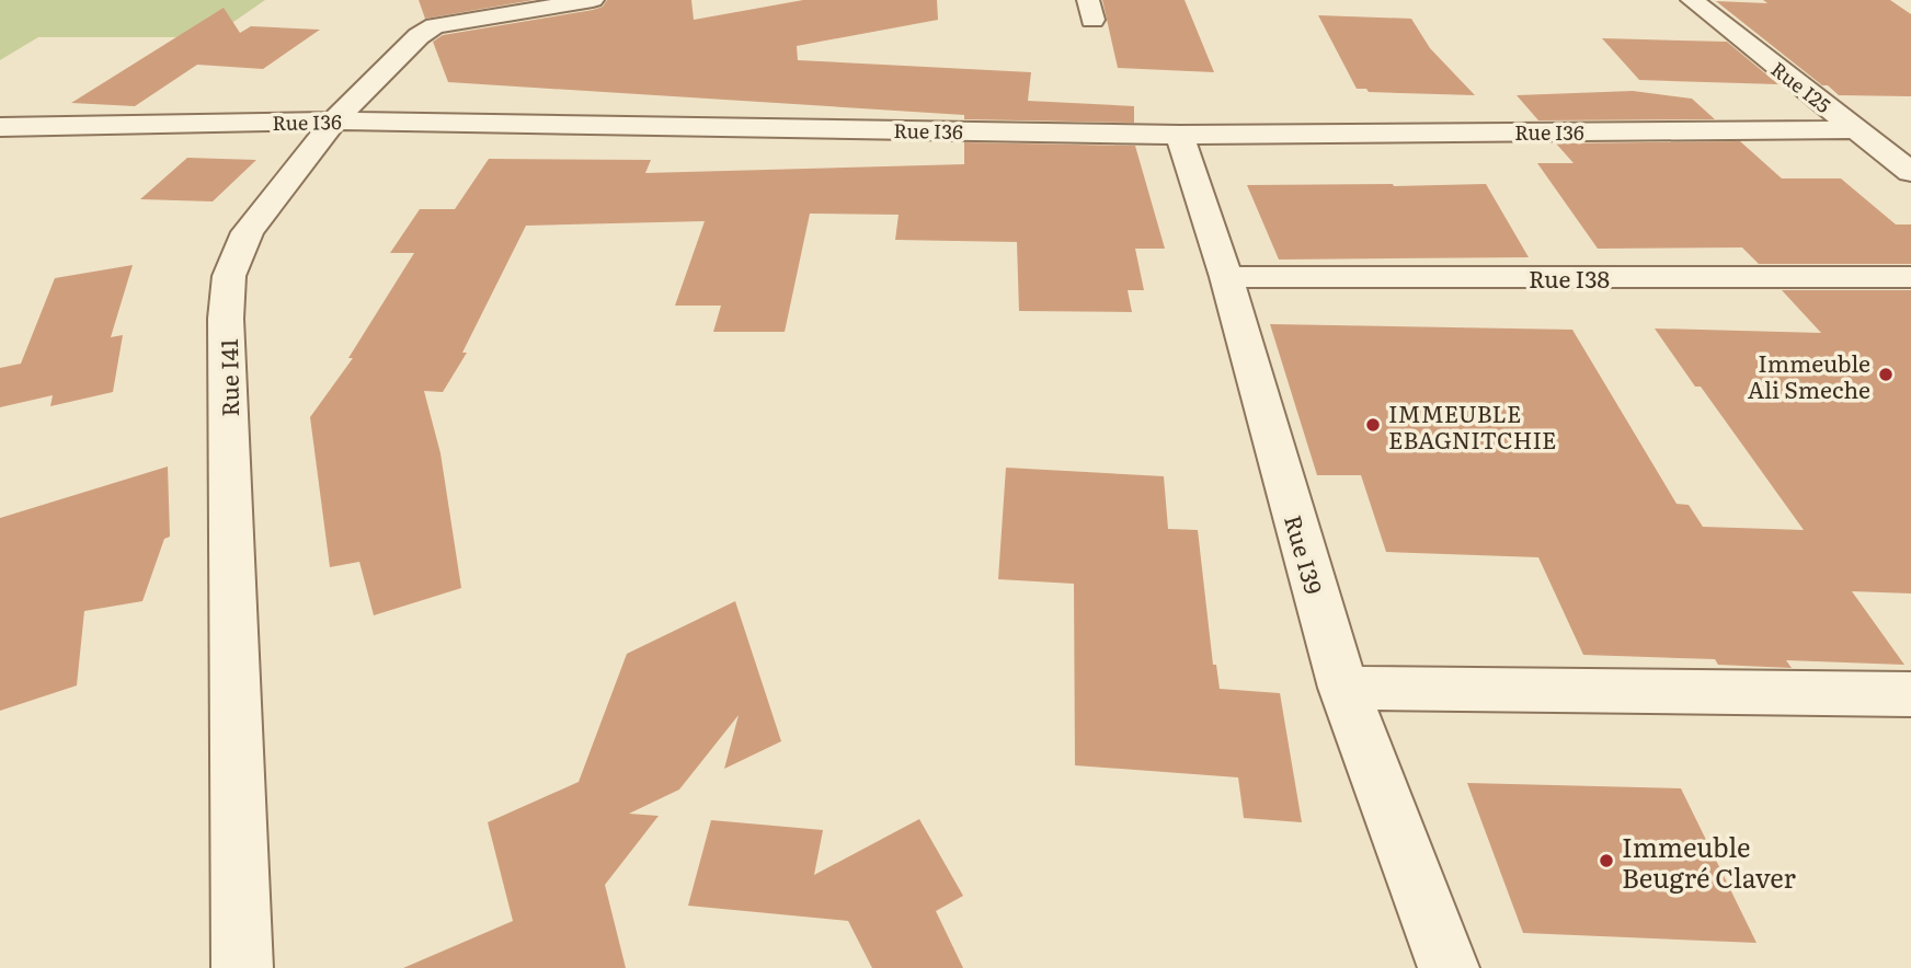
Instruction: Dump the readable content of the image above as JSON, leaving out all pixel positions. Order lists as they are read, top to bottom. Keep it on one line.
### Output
{"streets":{"street":["Rue I25","Rue I36","Rue I38","Rue I41","Rue I39"]},"crossings":[["Rue I25","Rue I36"],["Rue I36","Rue I41"],["Rue I36","Rue I39"],["Rue I38","Rue I39"]],"places":["Immeuble Ali Smeche","IMMEUBLE EBAGNITCHIE","Immeuble Beugré Claver"]}
